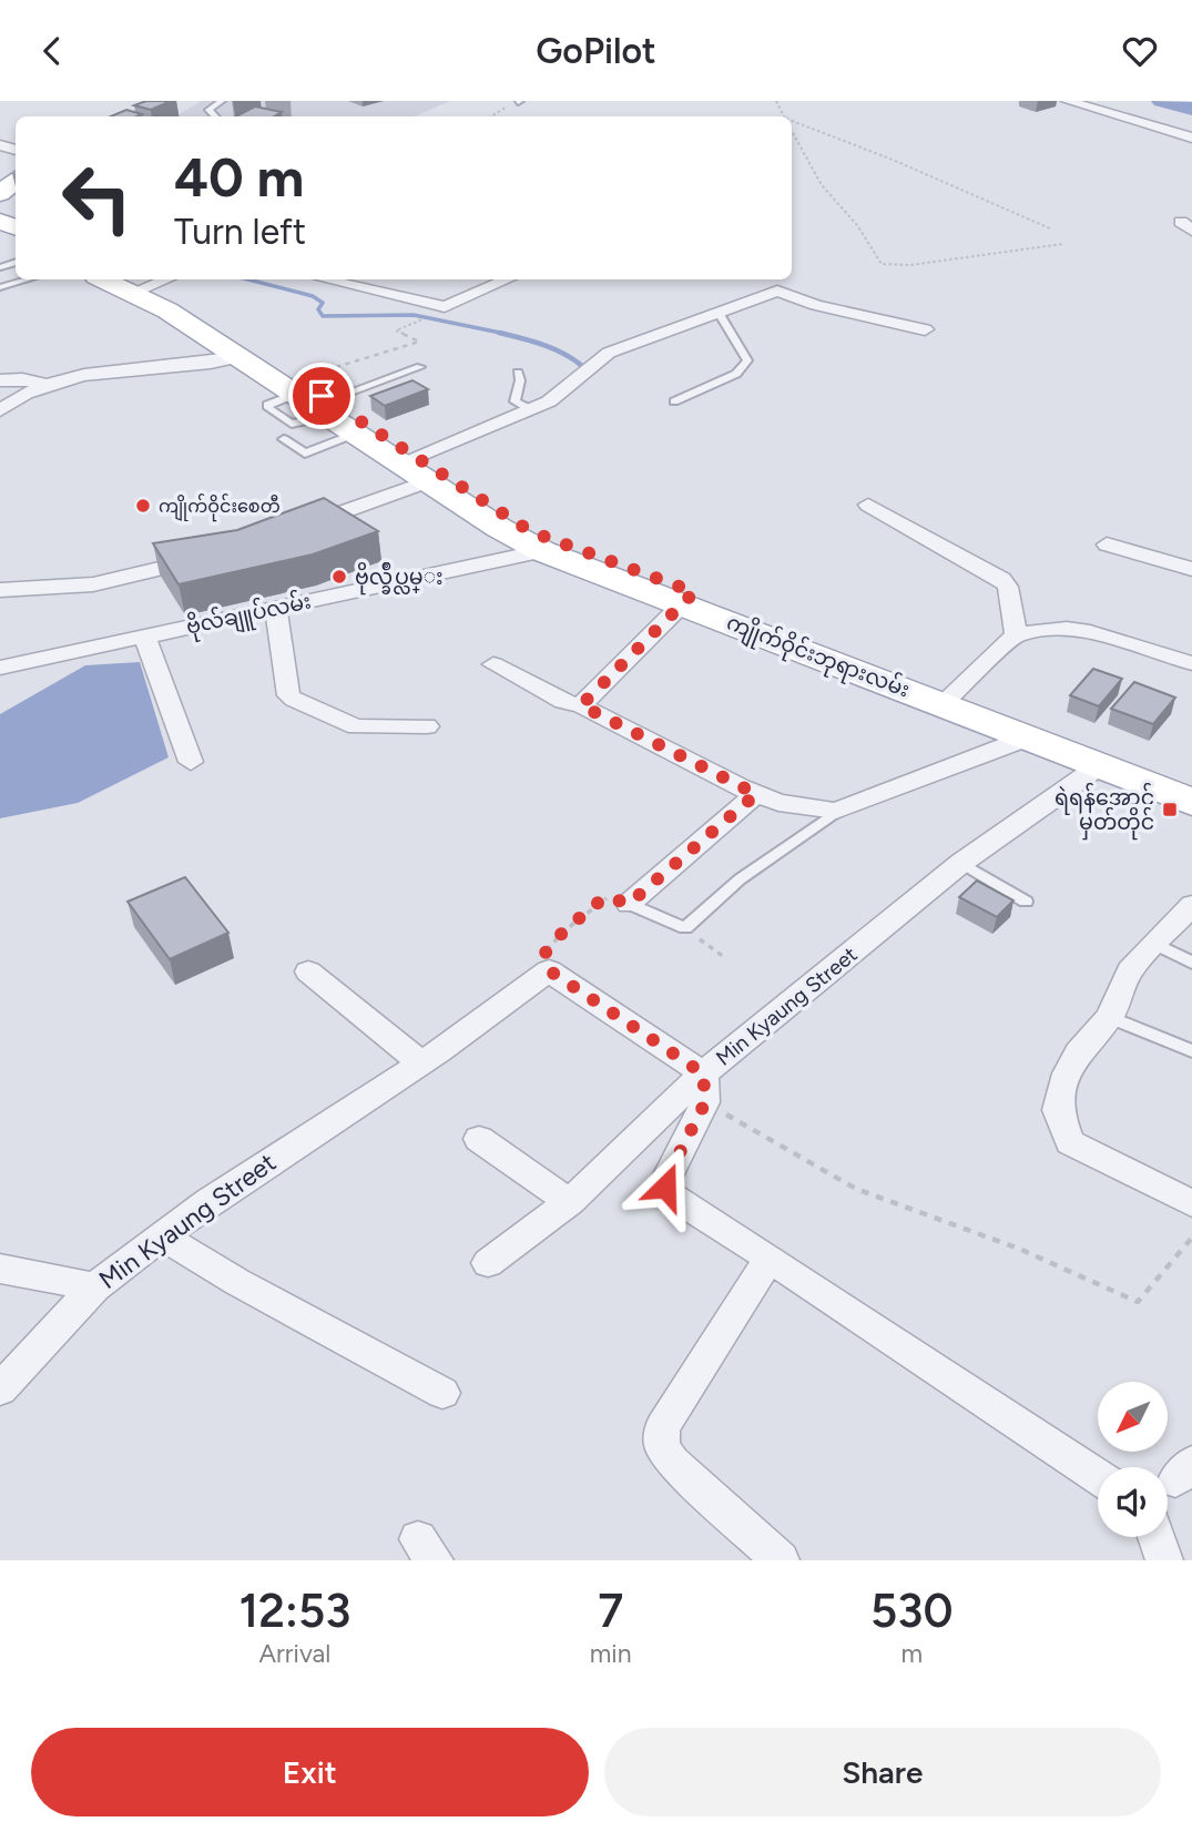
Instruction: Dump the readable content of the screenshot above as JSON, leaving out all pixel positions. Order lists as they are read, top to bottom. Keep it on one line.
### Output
{"streets":{"main road":["ကျိုက်ဝိုင်းဘုရားလမ်း"],"street":["ဗိုလ်ချူပ်လမ်း","Min Kyaung Street"]},"crossings":[["ဗိုလ်ချူပ်လမ်း","ကျိုက်ဝိုင်းဘုရားလမ်း"],["ကျိုက်ဝိုင်းဘုရားလမ်း","Min Kyaung Street"]],"places":{"other":["ကျိုက်ဝိုင်းစေတီ","ဗိုလ္ခ်ဳပ္လမ္း"],"transit":["ရဲရန်အောင် မှတ်တိုင်"]},"north":"bottom left","page":{"header":"GoPilot","turn":["40 m","Turn left"],"eta":["12:53","Arrival","7","min","530","m"],"buttons":["Exit","Share"]}}
